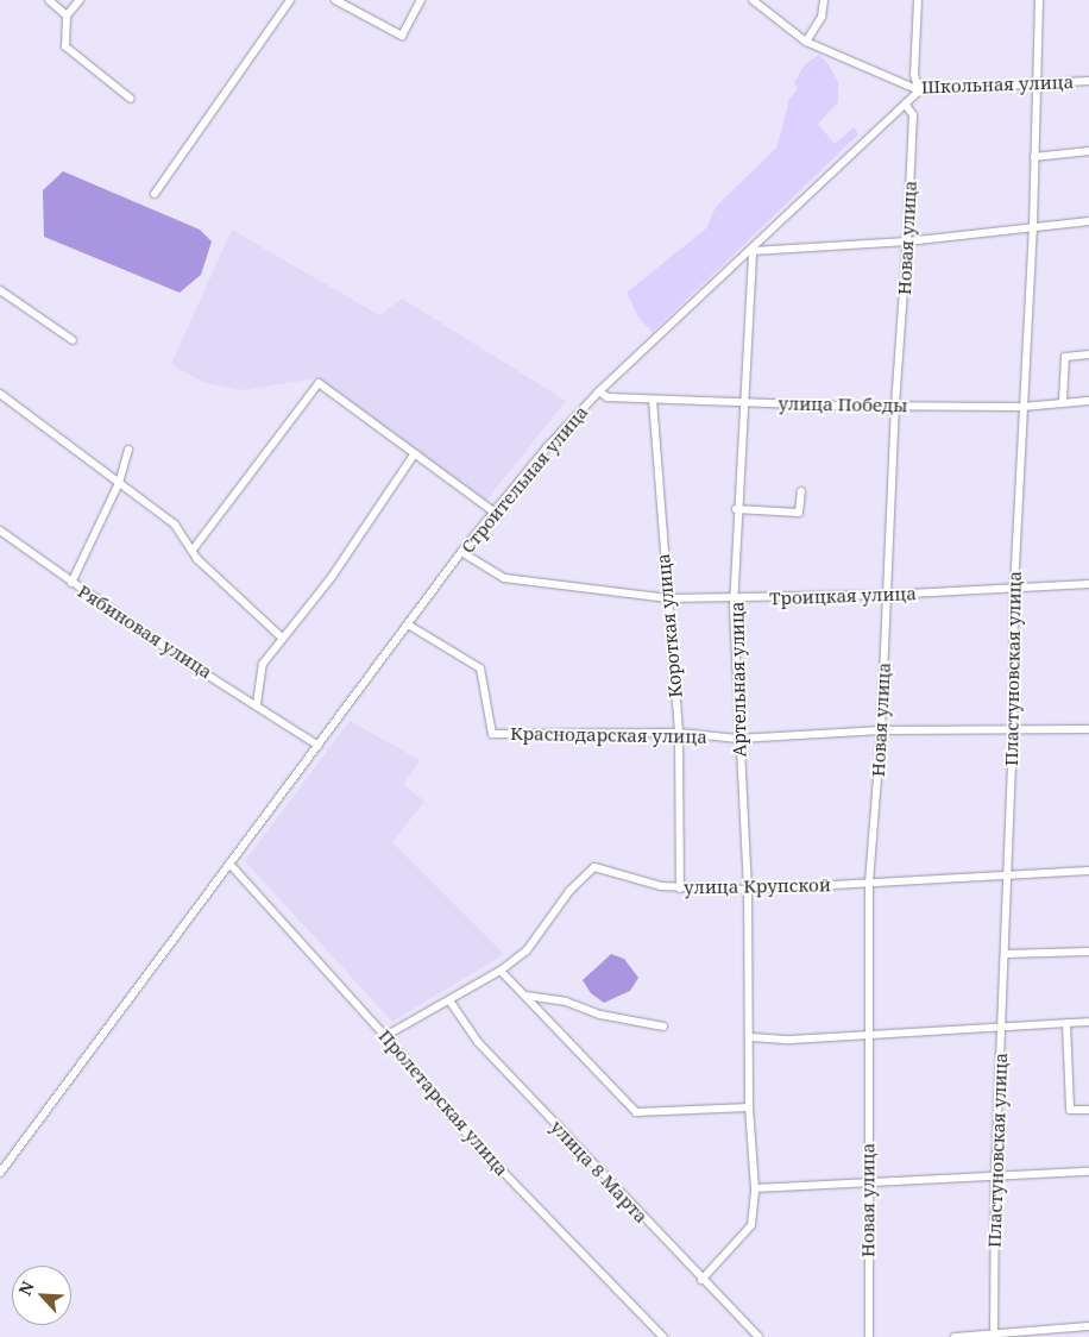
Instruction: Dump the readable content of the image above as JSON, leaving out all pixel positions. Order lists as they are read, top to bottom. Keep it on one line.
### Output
{"streets":{"street":["Школьная улица","Новая улица","улица Победы","Строительная улица","Троицкая улица","Короткая улица","Рябиновая улица","Пластуновская улица","Артельная улица","Краснодарская улица","улица Крупской","Пролетарская улица","улица 8 Марта"]},"crossings":[["Школьная улица","Строительная улица"],["Школьная улица","Пластуновская улица"],["Новая улица","улица Победы"],["Новая улица","Строительная улица"],["Новая улица","Троицкая улица"],["Новая улица","Краснодарская улица"],["Новая улица","улица Крупской"],["улица Победы","Строительная улица"],["улица Победы","Короткая улица"],["улица Победы","Пластуновская улица"],["улица Победы","Артельная улица"],["Строительная улица","Троицкая улица"],["Строительная улица","Рябиновая улица"],["Строительная улица","Артельная улица"],["Строительная улица","Краснодарская улица"],["Строительная улица","Пролетарская улица"],["Троицкая улица","Короткая улица"],["Троицкая улица","Пластуновская улица"],["Троицкая улица","Артельная улица"],["Короткая улица","Краснодарская улица"],["Короткая улица","улица Крупской"],["Пластуновская улица","Краснодарская улица"],["Пластуновская улица","улица Крупской"],["Артельная улица","Краснодарская улица"],["Артельная улица","улица Крупской"],["Артельная улица","улица 8 Марта"],["улица Крупской","Пролетарская улица"],["улица Крупской","улица 8 Марта"]],"north":"top left"}
